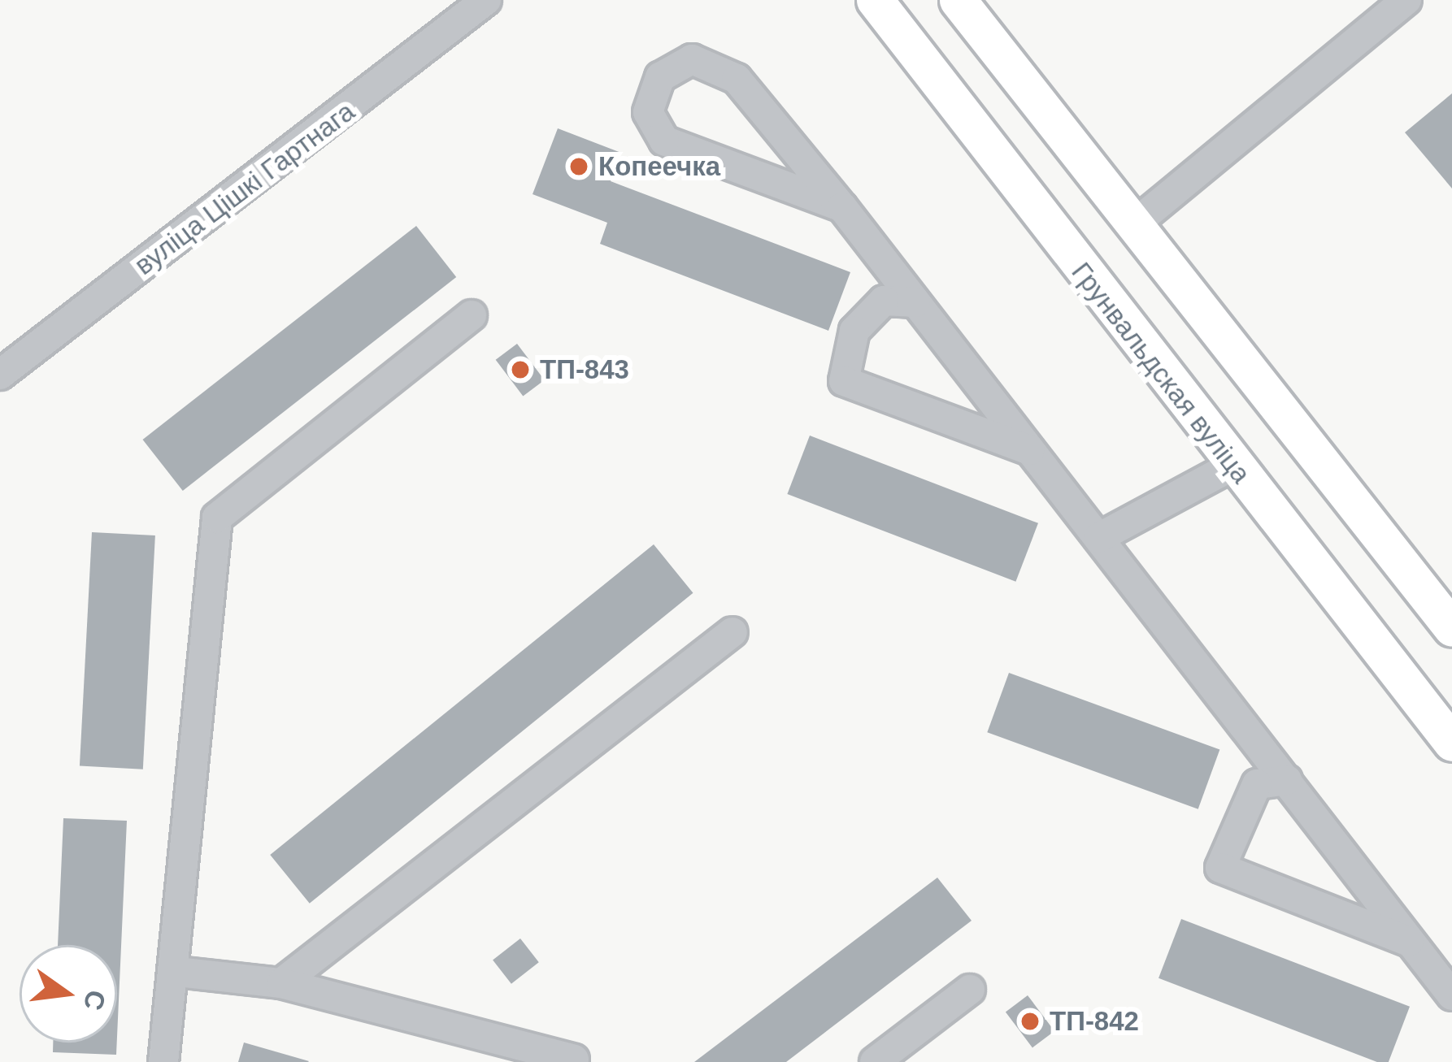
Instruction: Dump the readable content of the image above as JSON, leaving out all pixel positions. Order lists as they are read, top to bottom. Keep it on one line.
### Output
{"streets":{"main road":["Грунвальдская вуліца"],"street":["вуліца Цішкі Гартнага"]},"places":["Копеечка","ТП-843","ТП-842"],"north":"right"}
